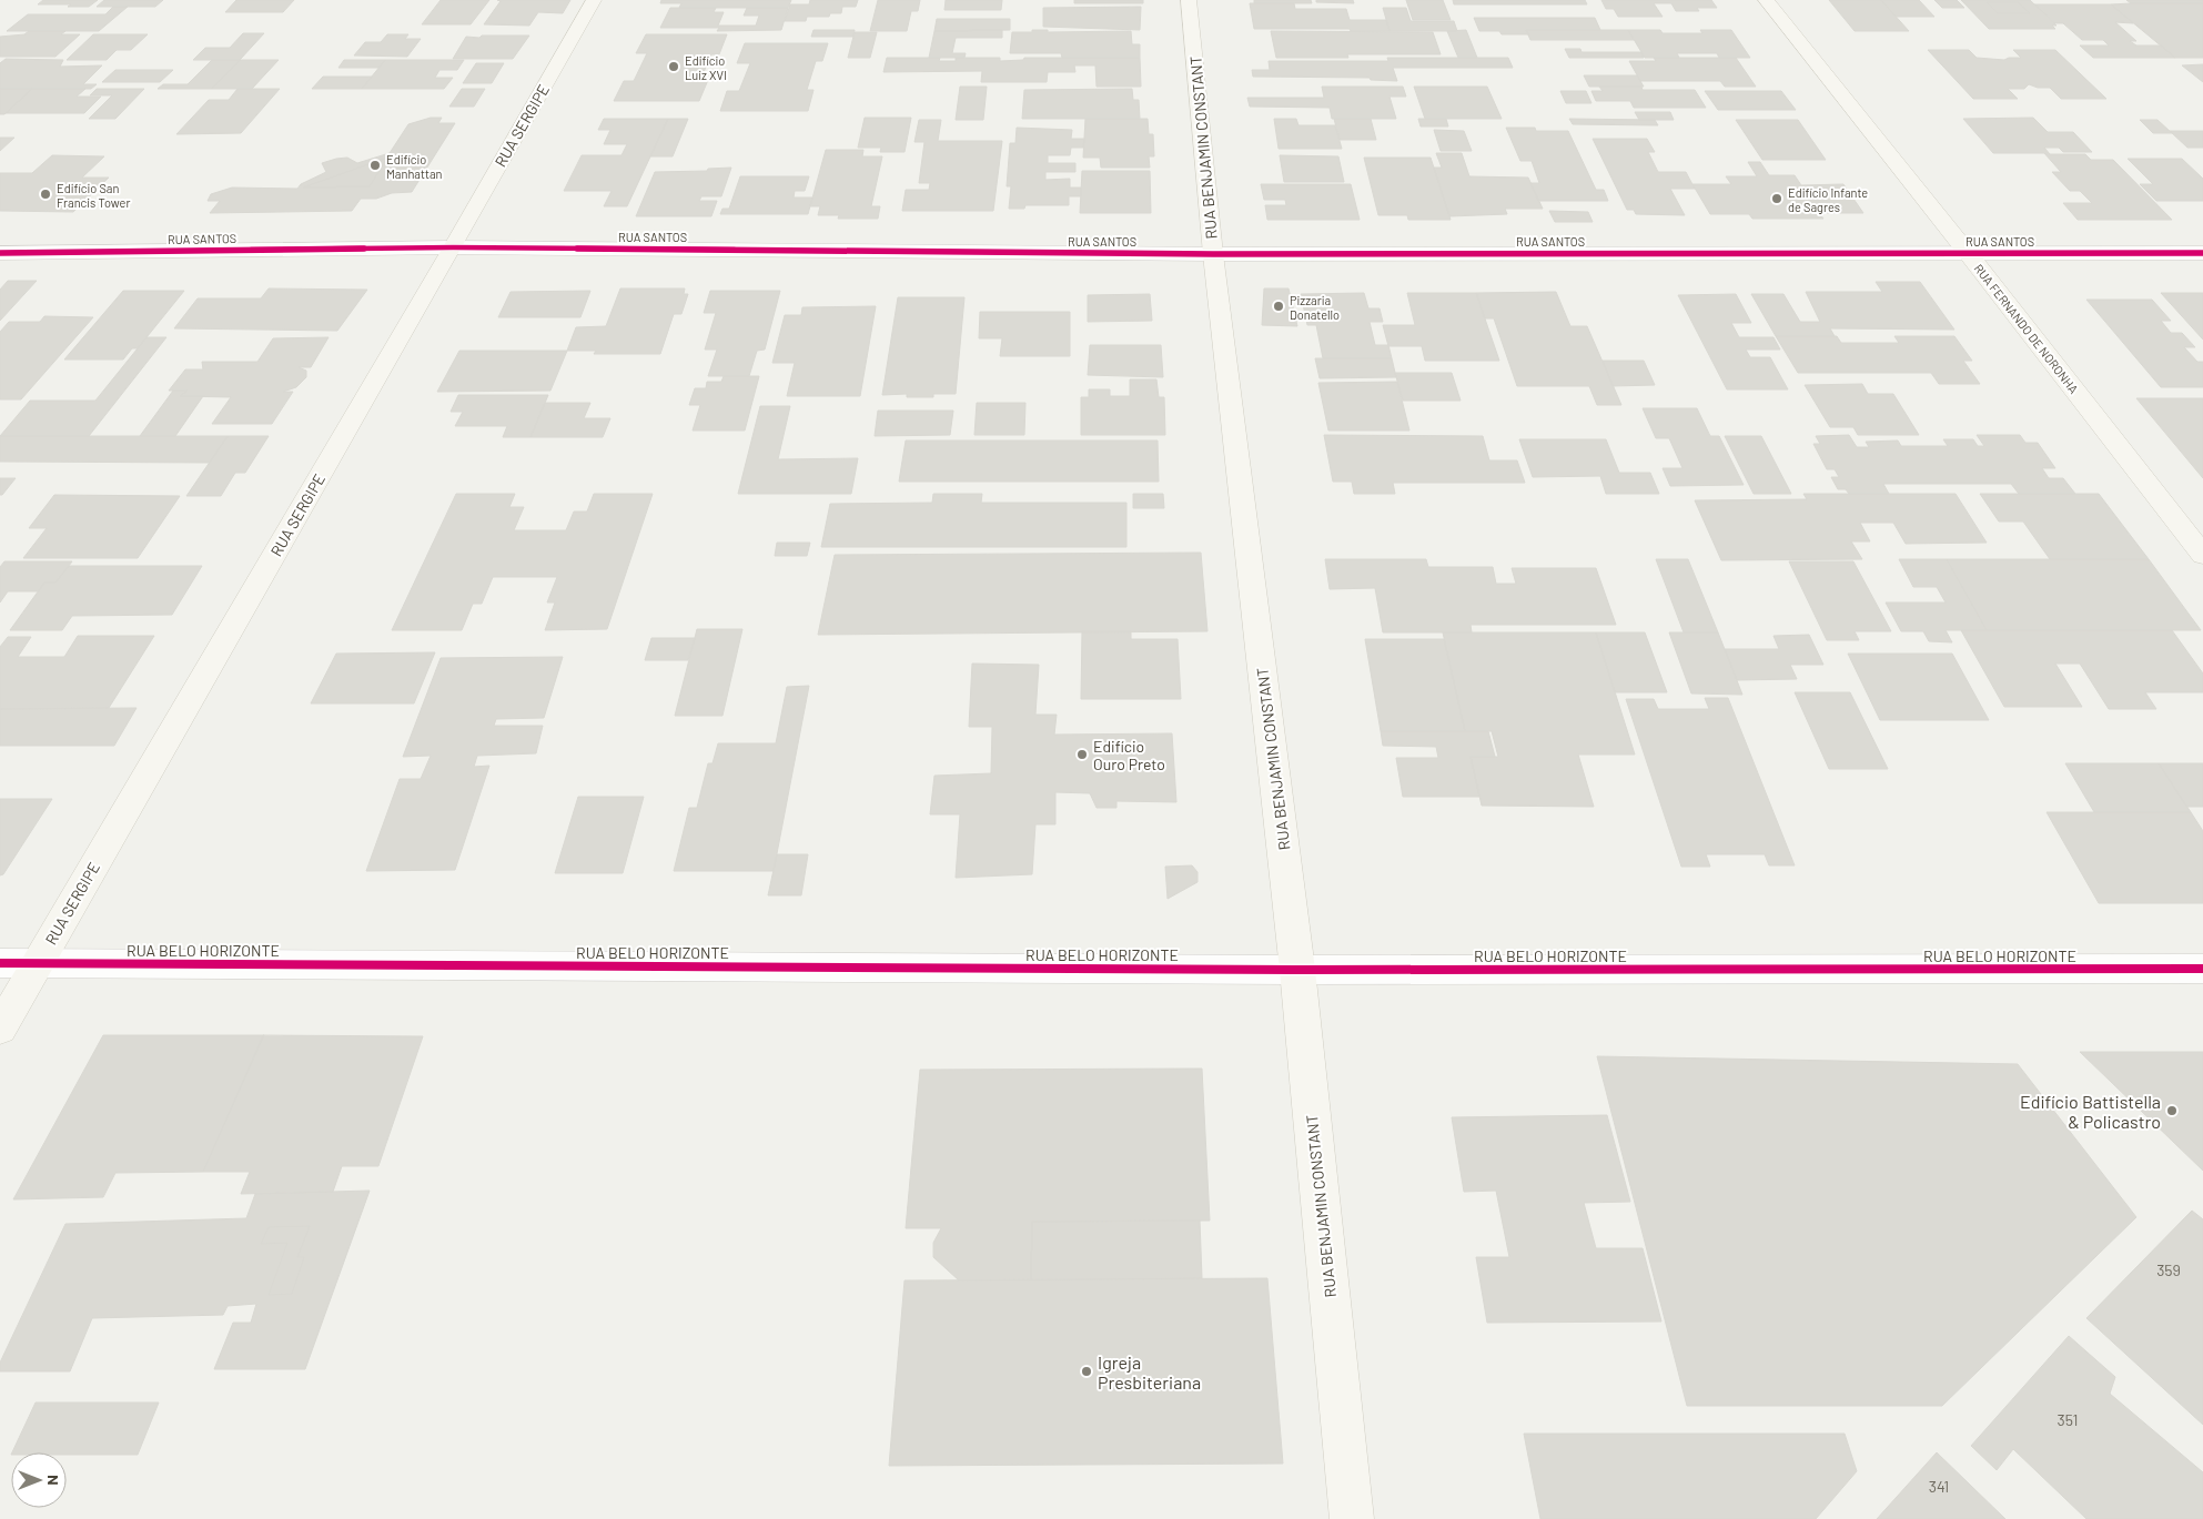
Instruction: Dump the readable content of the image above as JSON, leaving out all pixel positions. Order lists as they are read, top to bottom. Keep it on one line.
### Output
{"streets":{"street":["RUA SERGIPE","RUA BENJAMIN CONSTANT","RUA SANTOS","RUA FERNANDO DE NORONHA","RUA BELO HORIZONTE"]},"crossings":[["RUA SERGIPE","RUA SANTOS"],["RUA SERGIPE","RUA BELO HORIZONTE"],["RUA BENJAMIN CONSTANT","RUA SANTOS"],["RUA BENJAMIN CONSTANT","RUA BELO HORIZONTE"],["RUA SANTOS","RUA FERNANDO DE NORONHA"]],"places":["Edifício Luiz XVI","Edifício Manhattan","Edifício San Francis Tower","Edifício Infante de Sagres","Pizzaria Donatello","Edifício Ouro Preto","Edifício Battistella & Policastro","Igreja Presbiteriana"],"house_numbers":["359","351","341"],"north":"right"}
